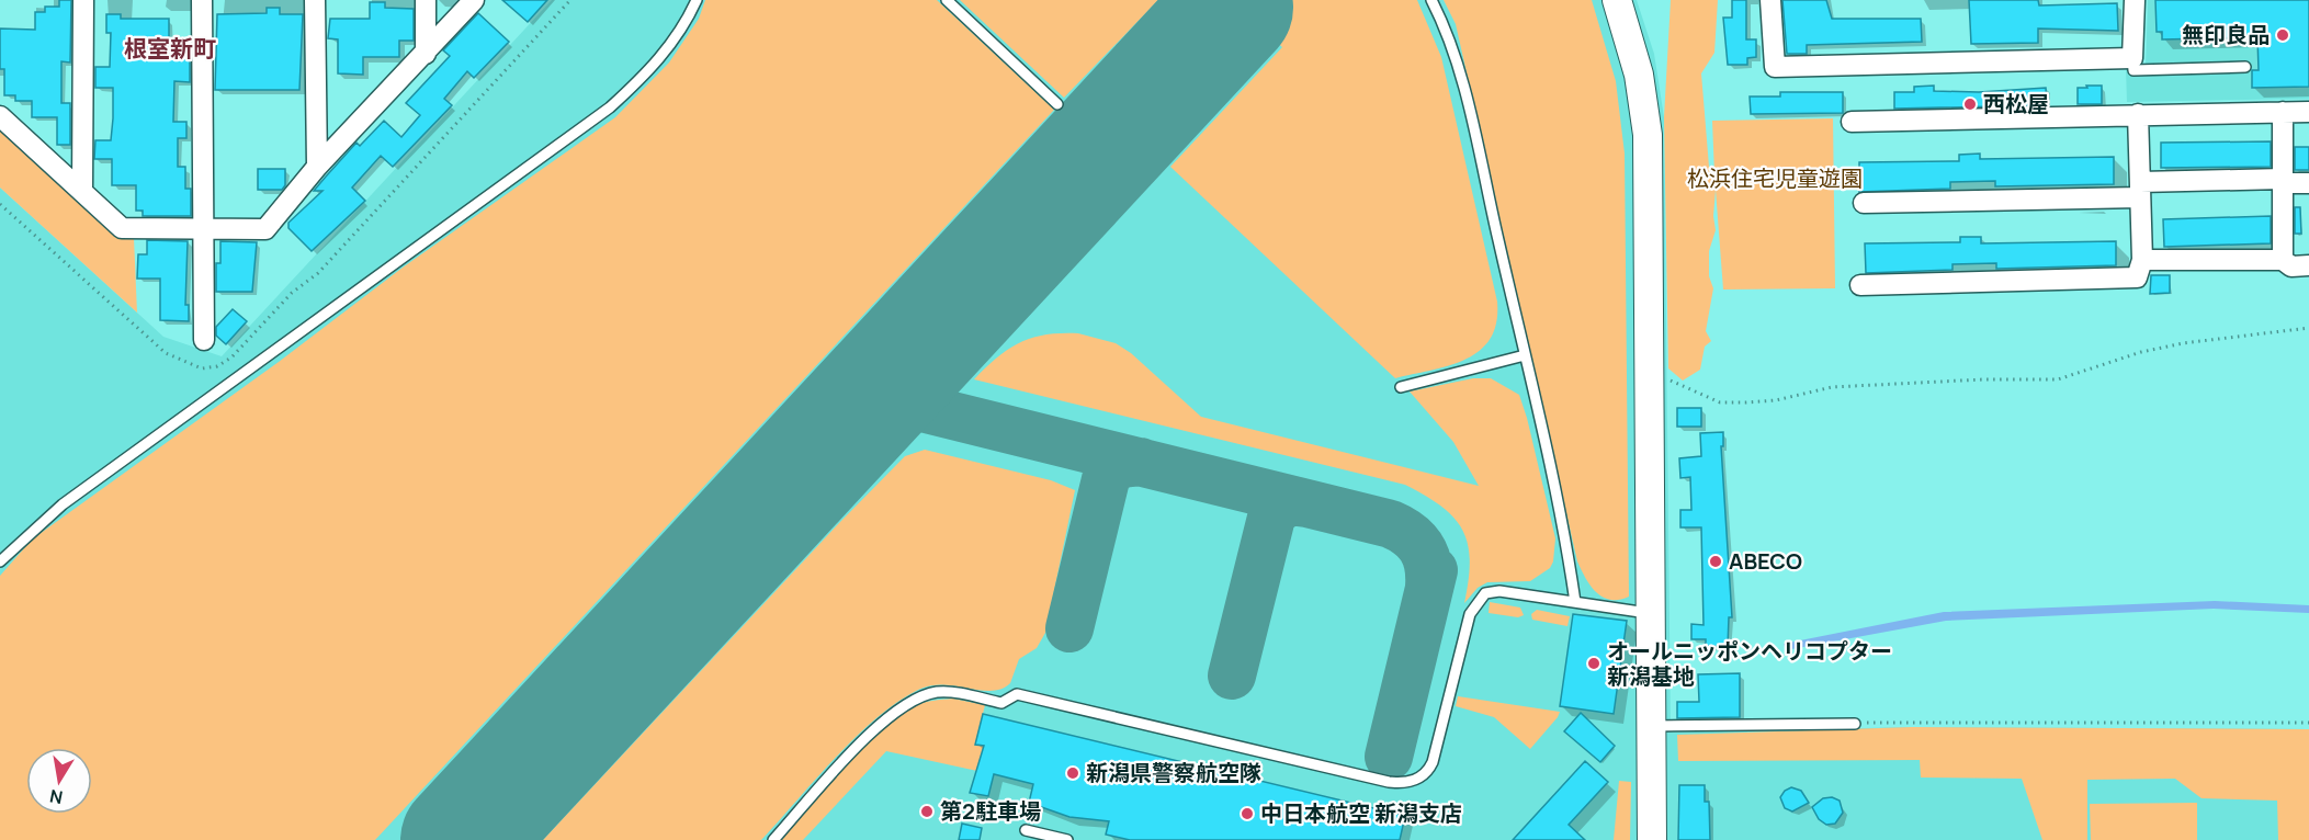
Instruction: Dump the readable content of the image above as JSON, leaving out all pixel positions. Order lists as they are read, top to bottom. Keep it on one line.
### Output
{"districts":["根室新町"],"parks":["松浜住宅児童遊園"],"places":["無印良品","西松屋","ABECO","オールニッポンヘリコプター 新潟基地","新潟県警察航空隊","第2駐車場","中日本航空 新潟支店"],"north":"bottom"}
